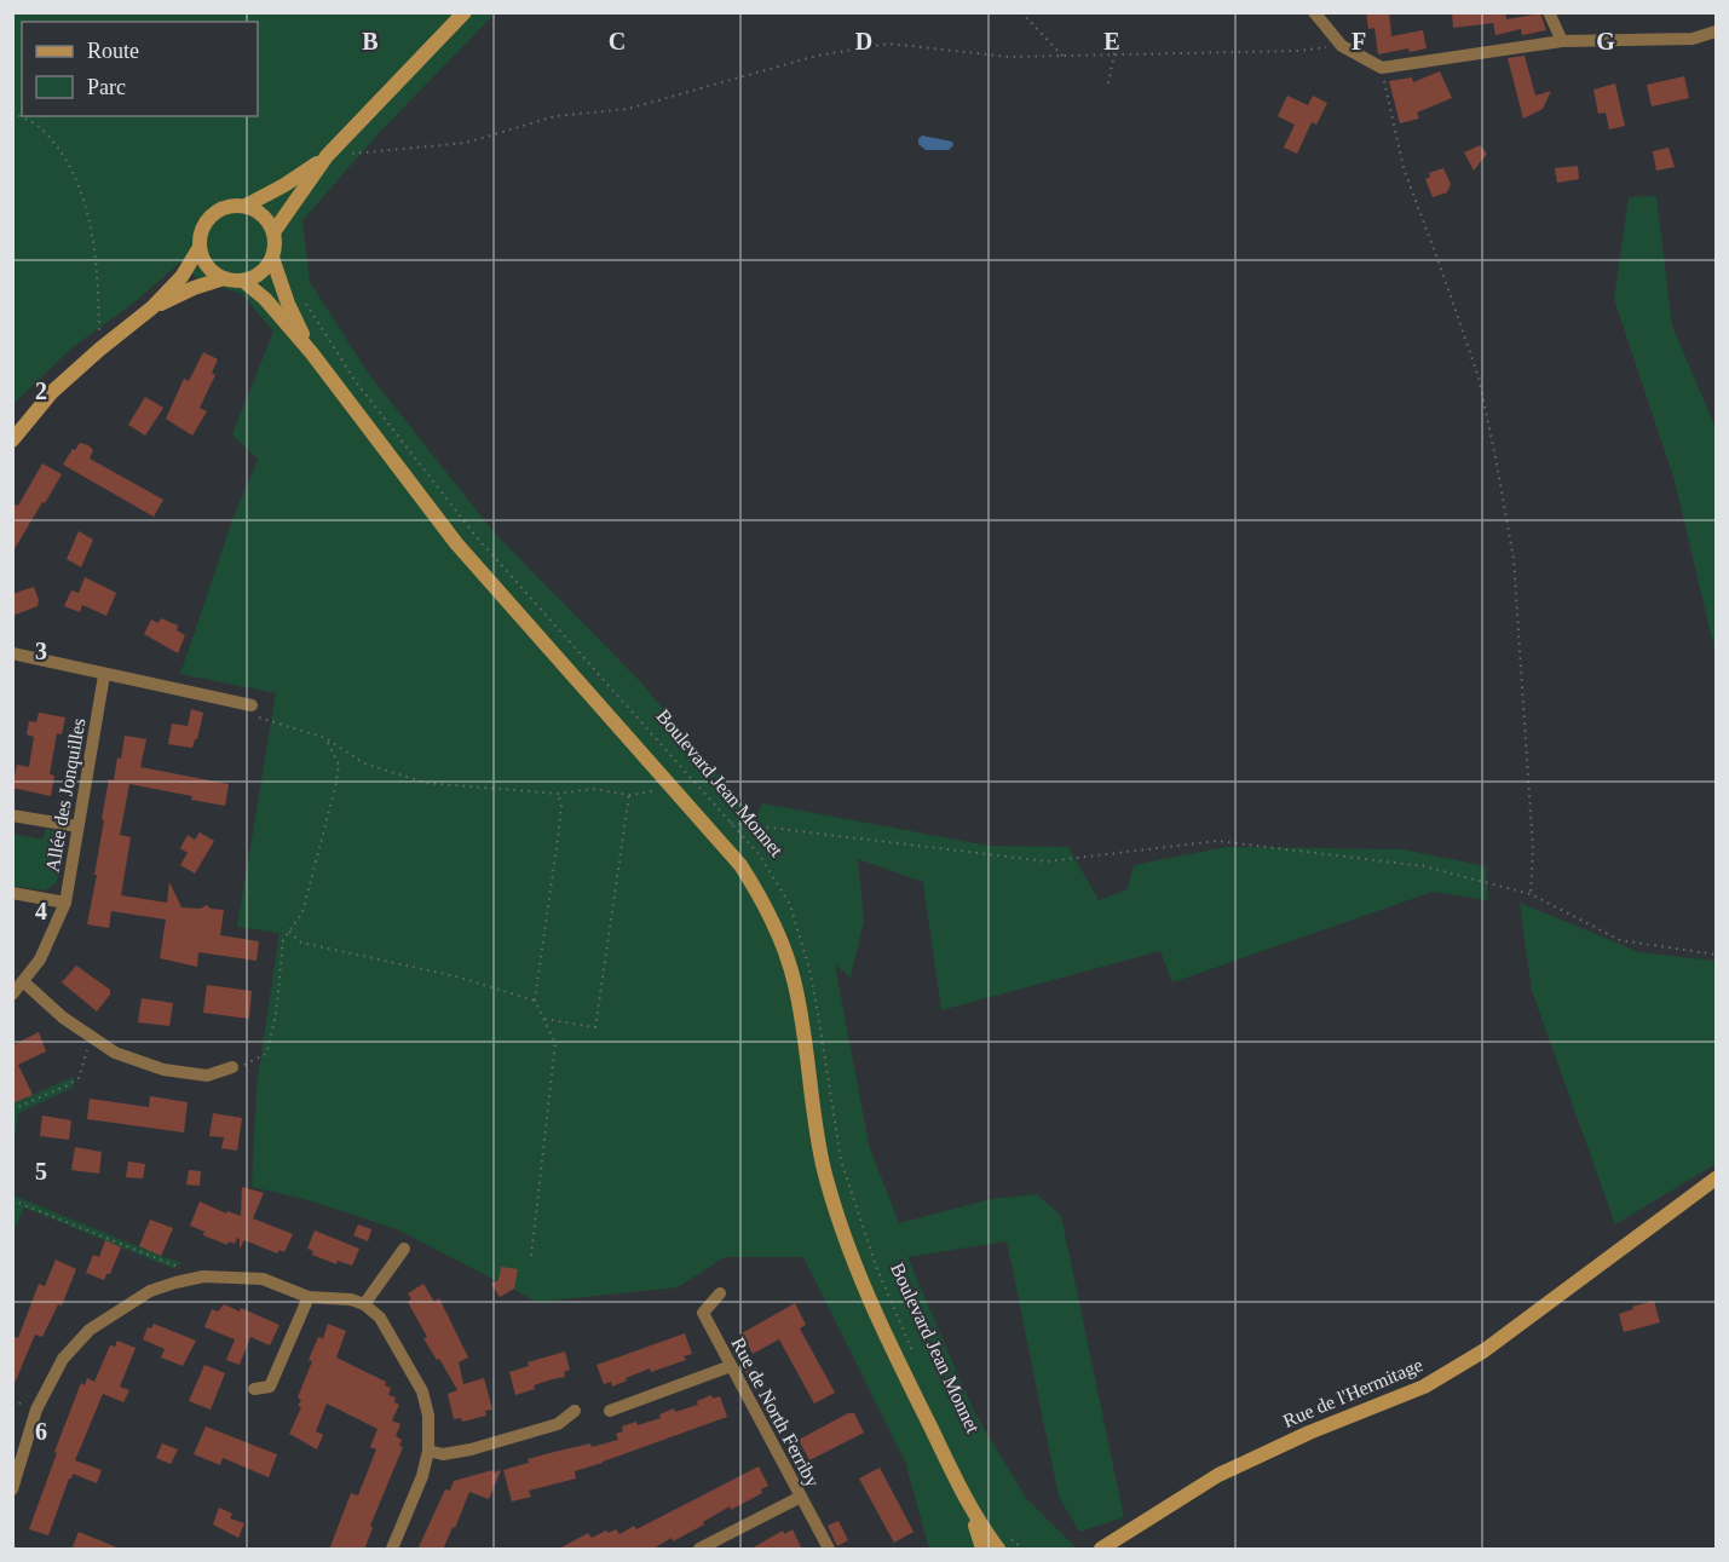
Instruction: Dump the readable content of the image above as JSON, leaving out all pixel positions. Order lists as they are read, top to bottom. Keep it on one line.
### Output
{"streets":{"street":["Boulevard Jean Monnet","Allée des Jonquilles","Rue de l'Hermitage","Rue de North Ferriby"]},"legend":["Route","Parc"],"grid":{"columns":["B","C","D","E","F","G"],"rows":["2","3","4","5","6"]}}
